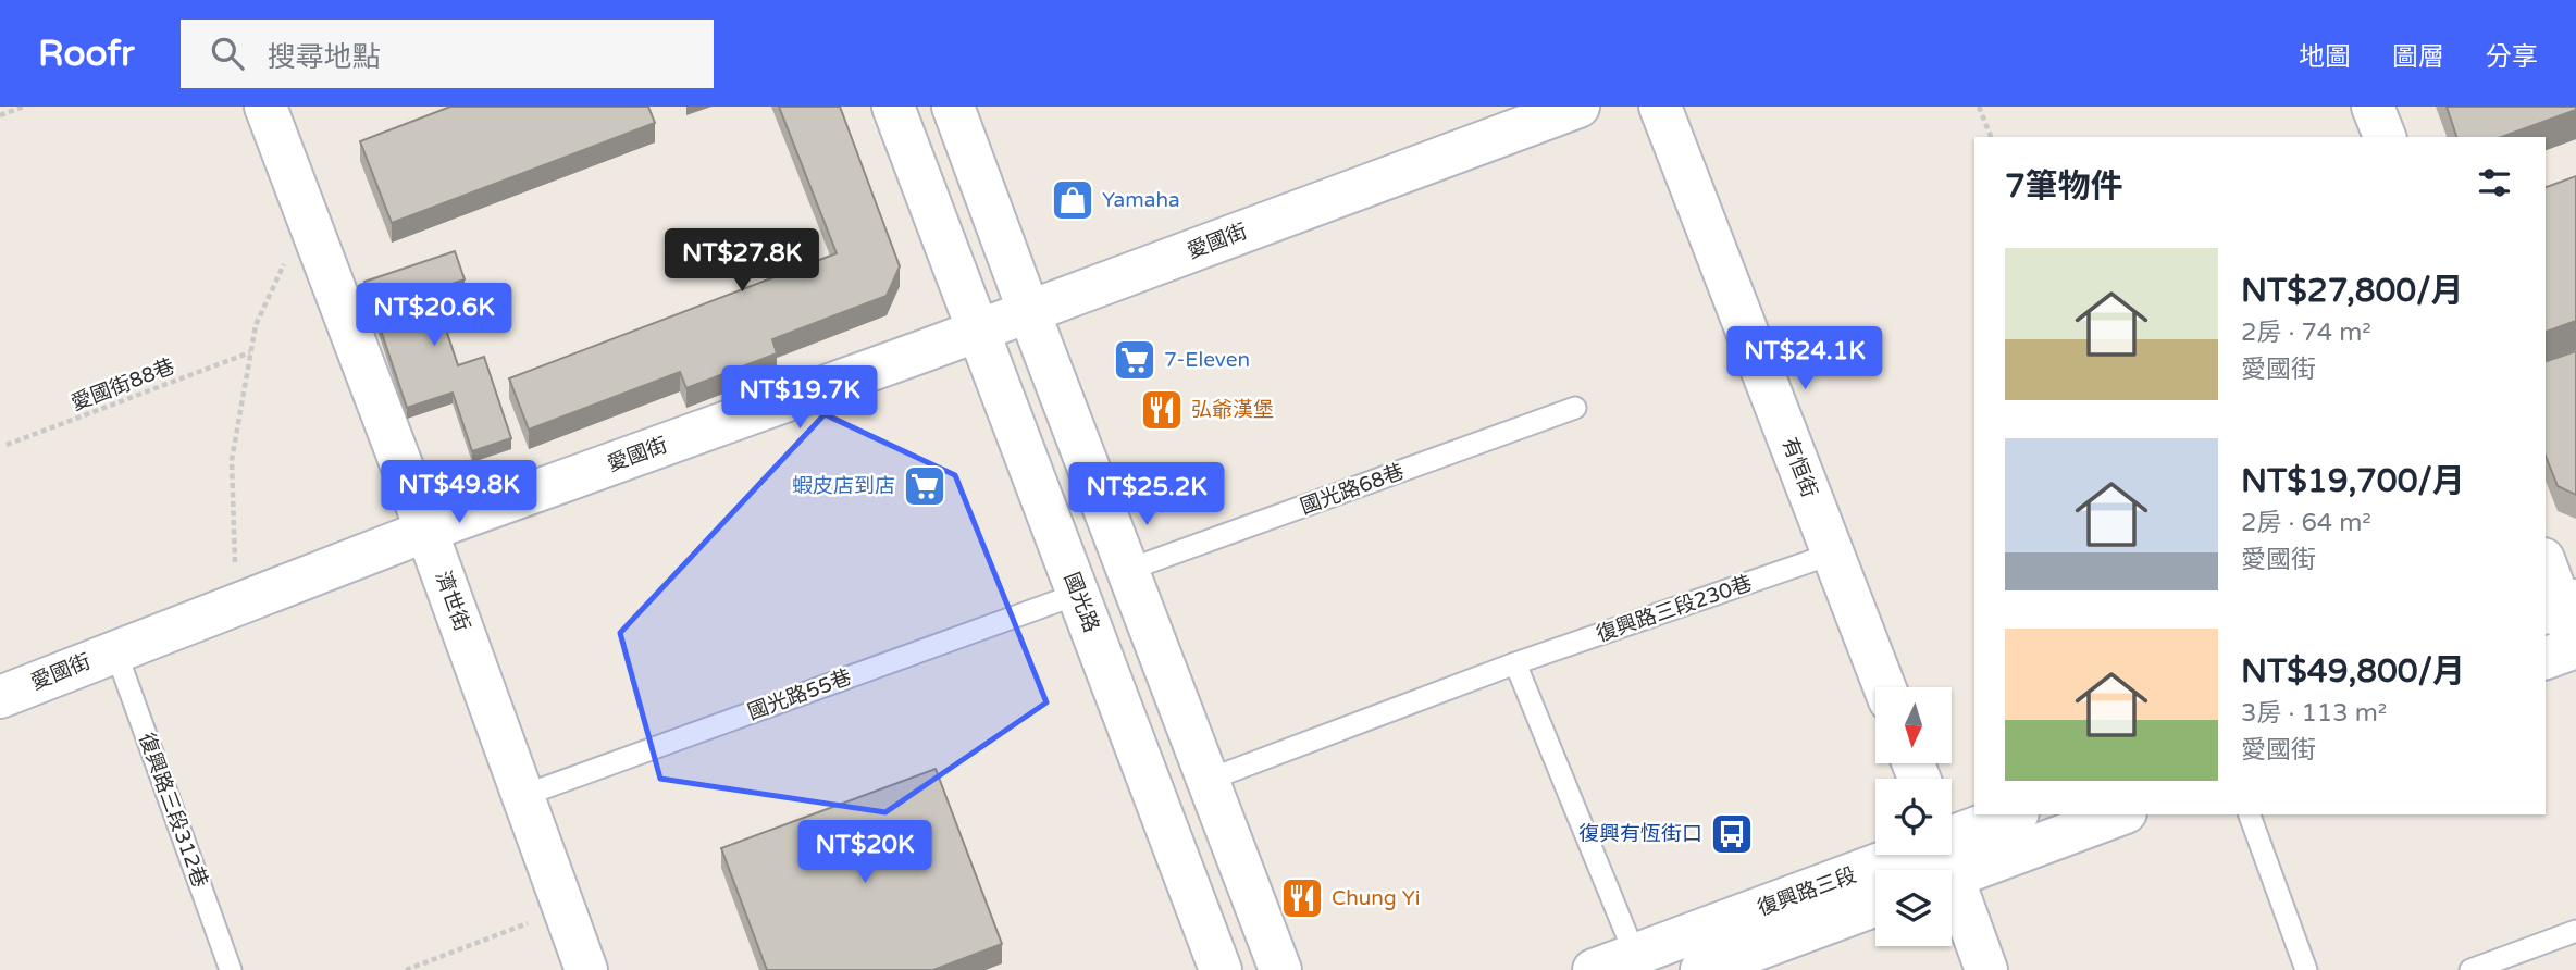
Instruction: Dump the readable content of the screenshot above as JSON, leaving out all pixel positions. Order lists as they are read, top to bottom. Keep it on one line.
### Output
{"streets":{"street":["愛國街","有恒街","濟世街","國光路","復興路三段"],"lane":["國光路68巷","復興路三段230巷","國光路55巷","復興路三段312巷"],"path":["愛國街88巷"]},"crossings":[["愛國街","濟世街"],["愛國街","國光路"],["愛國街","復興路三段312巷"],["有恒街","復興路三段230巷"],["濟世街","國光路55巷"],["國光路","國光路55巷"]],"places":{"shop":["Yamaha"],"supermarket":["7-Eleven","蝦皮店到店"],"restaurant":["弘爺漢堡","Chung Yi"],"bus stop":["復興有恆街口"]},"north":"bottom","page":{"header":"Roofr","search":"搜尋地點","nav":["地圖","圖層","分享"],"heading":"7筆物件","price":["NT$27.8K","NT$20.6K","NT$24.1K","NT$19.7K","NT$49.8K","NT$25.2K","NT$20K"],"list":[{"name":"NT$27,800/月","note":"2房 · 74 m² · 愛國街"},{"name":"NT$19,700/月","note":"2房 · 64 m² · 愛國街"},{"name":"NT$49,800/月","note":"3房 · 113 m² · 愛國街"}]}}
